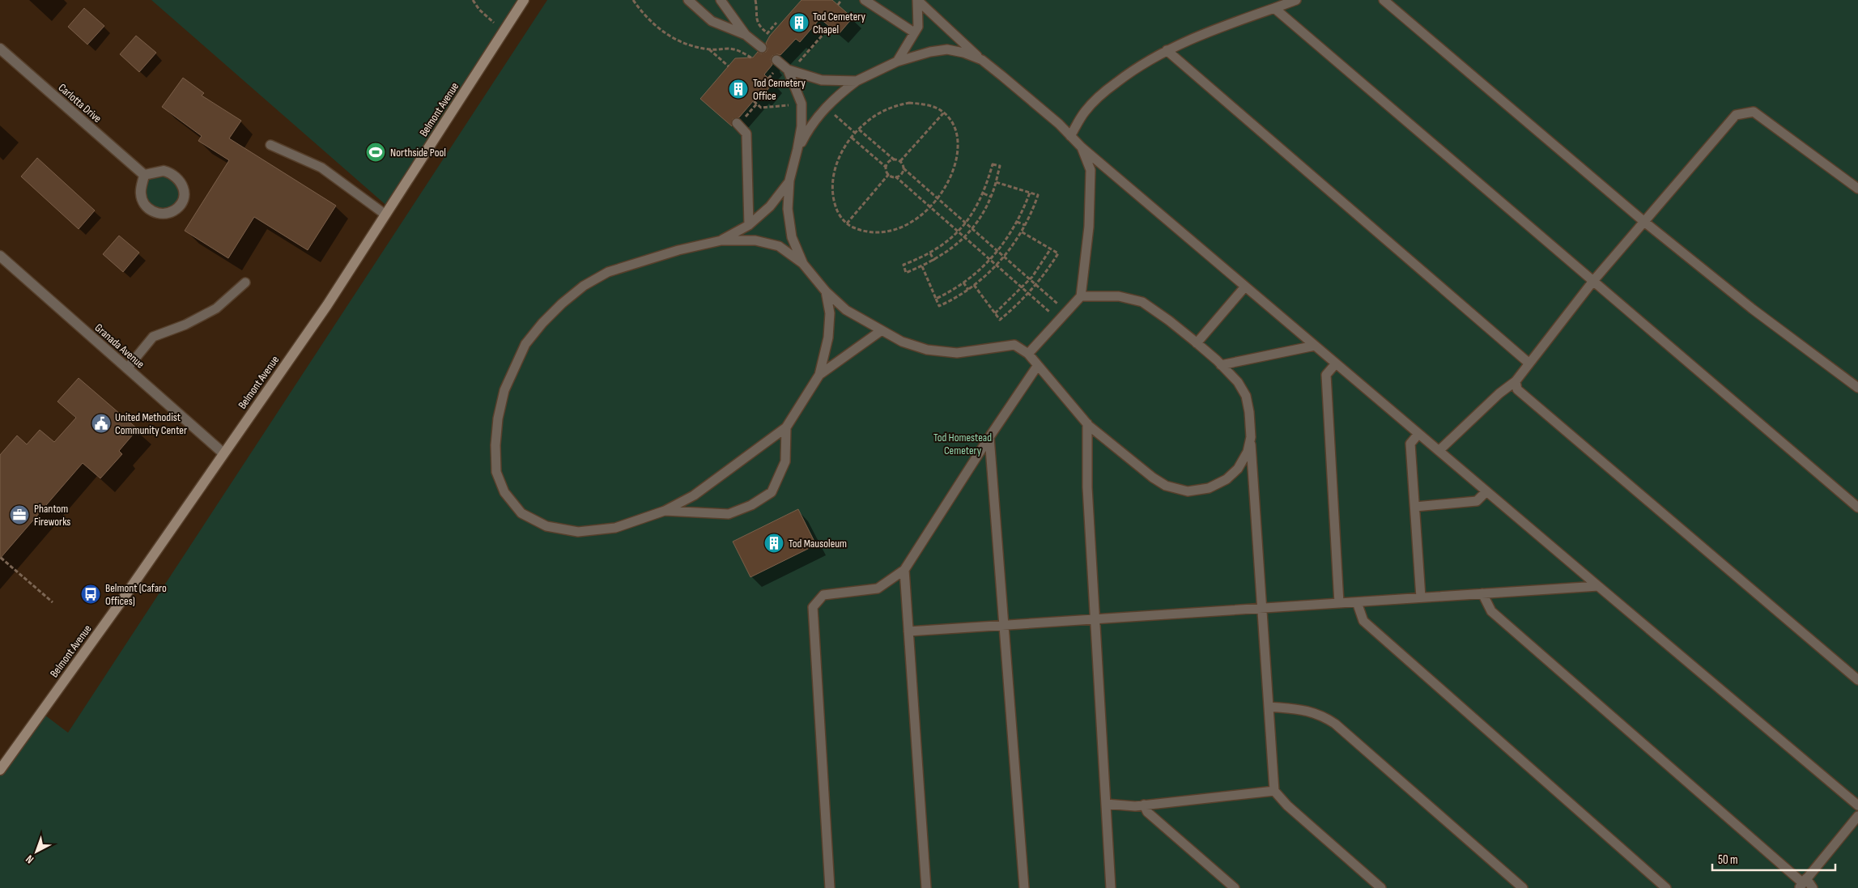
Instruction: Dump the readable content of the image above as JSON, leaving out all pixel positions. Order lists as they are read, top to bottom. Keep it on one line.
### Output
{"streets":{"main road":["Belmont Avenue"],"street":["Carlotta Drive","Granada Avenue"]},"crossings":[["Belmont Avenue","Granada Avenue"]],"parks":["Tod Homestead Cemetery"],"places":{"building":["Tod Cemetery Chapel","Tod Cemetery Office","Tod Mausoleum"],"sports":["Northside Pool"],"public building":["United Methodist Community Center"],"office":["Phantom Fireworks"],"bus stop":["Belmont (Cafaro Offices)"]},"scale_bar":"50 m","north":"bottom left"}
